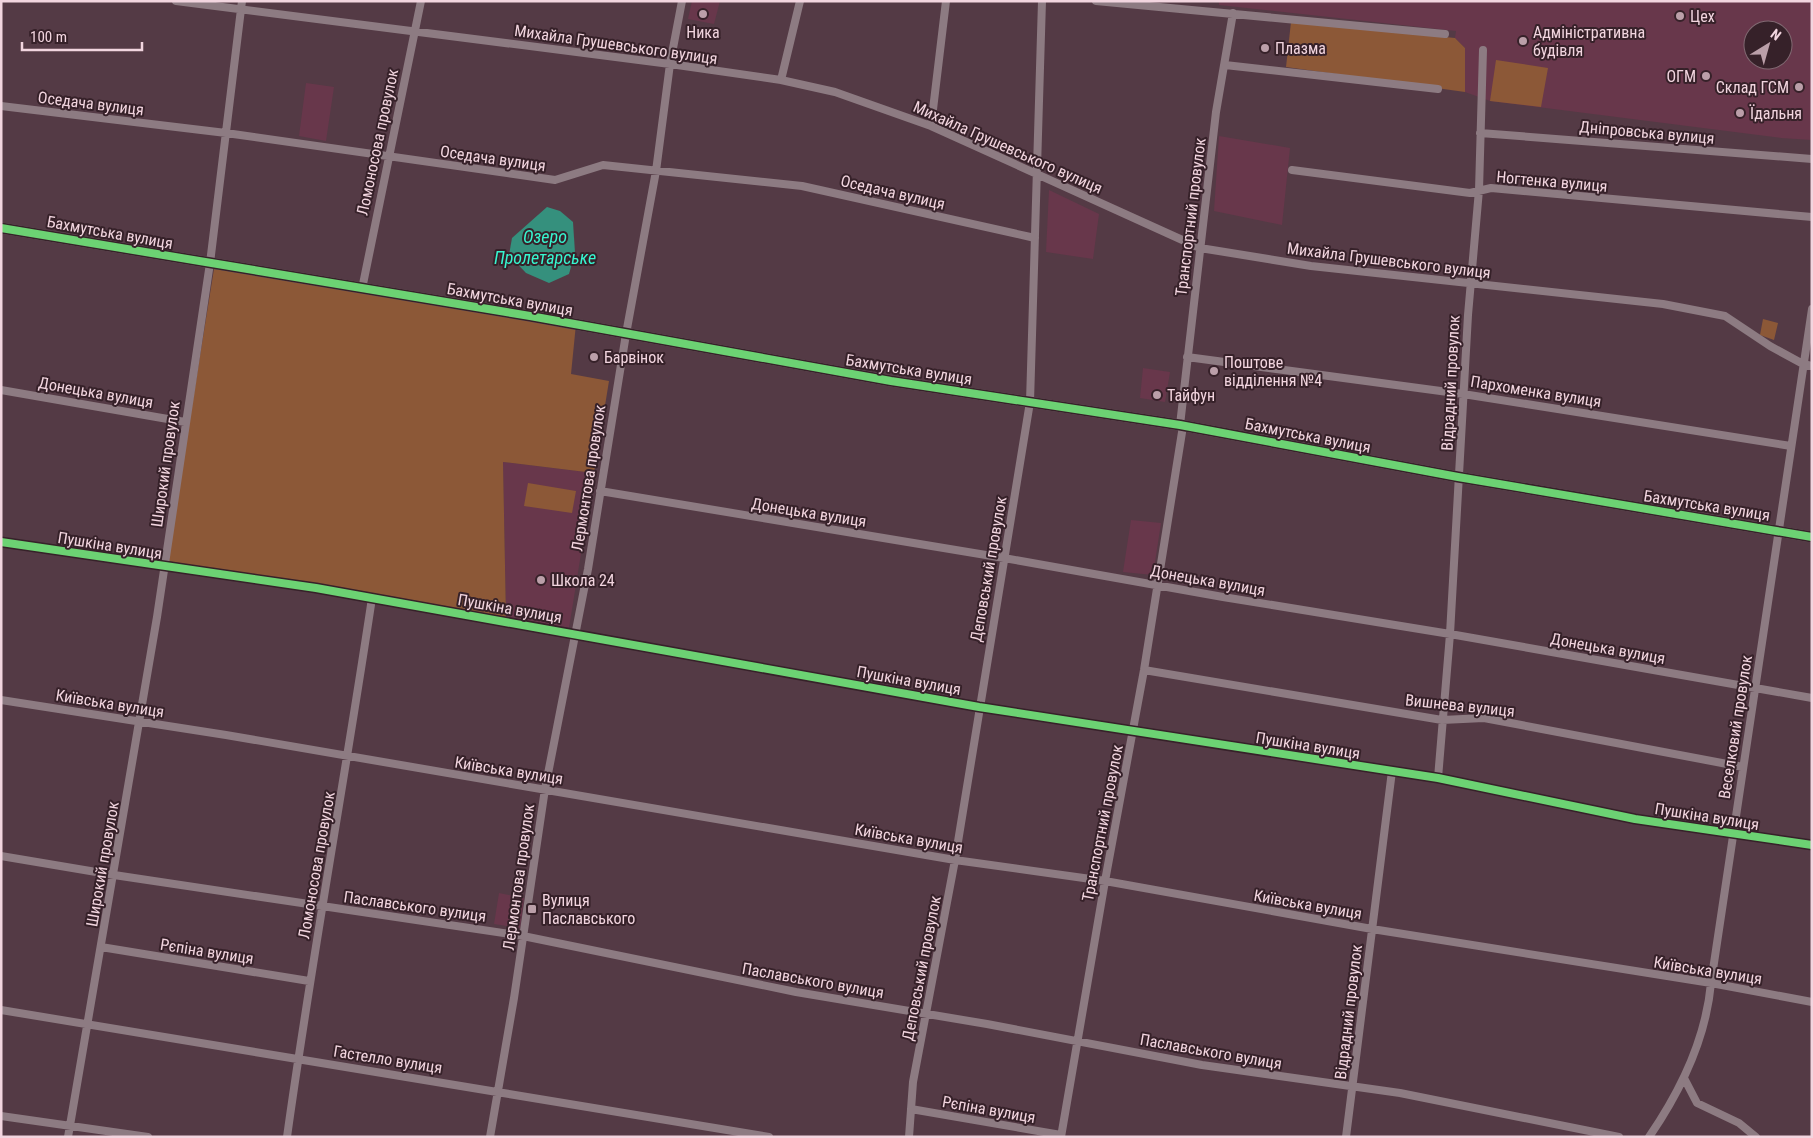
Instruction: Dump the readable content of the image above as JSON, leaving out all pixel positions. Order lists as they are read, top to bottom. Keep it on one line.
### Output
{"streets":{"street":["Михайла Грушевського вулиця","Оседача вулиця","Дніпровська вулиця","Ломоносова провулок","Ногтенка вулиця","Транспортний провулок","Бахмутська вулиця","Відрадний провулок","Пархоменка вулиця","Донецька вулиця","Широкий провулок","Лермонтова провулок","Пушкіна вулиця","Деповський провулок","Київська вулиця","Вишнева вулиця","Веселковий провулок","Паславського вулиця","Рєпіна вулиця","Гастелло вулиця"]},"crossings":[["Михайла Грушевського вулиця","Ломоносова провулок"],["Михайла Грушевського вулиця","Транспортний провулок"],["Михайла Грушевського вулиця","Відрадний провулок"],["Михайла Грушевського вулиця","Широкий провулок"],["Михайла Грушевського вулиця","Лермонтова провулок"],["Михайла Грушевського вулиця","Деповський провулок"],["Михайла Грушевського вулиця","Веселковий провулок"],["Оседача вулиця","Ломоносова провулок"],["Оседача вулиця","Широкий провулок"],["Оседача вулиця","Лермонтова провулок"],["Оседача вулиця","Деповський провулок"],["Дніпровська вулиця","Відрадний провулок"],["Ломоносова провулок","Бахмутська вулиця"],["Ломоносова провулок","Пушкіна вулиця"],["Ломоносова провулок","Київська вулиця"],["Ломоносова провулок","Паславського вулиця"],["Ломоносова провулок","Рєпіна вулиця"],["Ломоносова провулок","Гастелло вулиця"],["Ногтенка вулиця","Відрадний провулок"],["Транспортний провулок","Бахмутська вулиця"],["Транспортний провулок","Пархоменка вулиця"],["Транспортний провулок","Донецька вулиця"],["Транспортний провулок","Пушкіна вулиця"],["Транспортний провулок","Київська вулиця"],["Транспортний провулок","Вишнева вулиця"],["Транспортний провулок","Паславського вулиця"],["Транспортний провулок","Рєпіна вулиця"],["Бахмутська вулиця","Відрадний провулок"],["Бахмутська вулиця","Широкий провулок"],["Бахмутська вулиця","Лермонтова провулок"],["Бахмутська вулиця","Деповський провулок"],["Бахмутська вулиця","Веселковий провулок"],["Відрадний провулок","Пархоменка вулиця"],["Відрадний провулок","Донецька вулиця"],["Відрадний провулок","Пушкіна вулиця"],["Відрадний провулок","Київська вулиця"],["Відрадний провулок","Вишнева вулиця"],["Відрадний провулок","Паславського вулиця"],["Пархоменка вулиця","Веселковий провулок"],["Донецька вулиця","Широкий провулок"],["Донецька вулиця","Лермонтова провулок"],["Донецька вулиця","Деповський провулок"],["Донецька вулиця","Веселковий провулок"],["Широкий провулок","Пушкіна вулиця"],["Широкий провулок","Київська вулиця"],["Широкий провулок","Паславського вулиця"],["Широкий провулок","Рєпіна вулиця"],["Широкий провулок","Гастелло вулиця"],["Лермонтова провулок","Пушкіна вулиця"],["Лермонтова провулок","Київська вулиця"],["Лермонтова провулок","Паславського вулиця"],["Лермонтова провулок","Гастелло вулиця"],["Пушкіна вулиця","Деповський провулок"],["Пушкіна вулиця","Веселковий провулок"],["Деповський провулок","Київська вулиця"],["Деповський провулок","Паславського вулиця"],["Деповський провулок","Рєпіна вулиця"],["Київська вулиця","Веселковий провулок"],["Вишнева вулиця","Веселковий провулок"]],"water":["Озеро Пролетарське"],"places":{"other":["Ника","Цех","Адміністративна будівля","Плазма","ОГМ","Склад ГСМ","Їдальня","Барвінок","Поштове відділення №4","Тайфун","Школа 24"],"transit":["Вулиця Паславського"]},"scale_bar":"100 m","north":"top right"}
